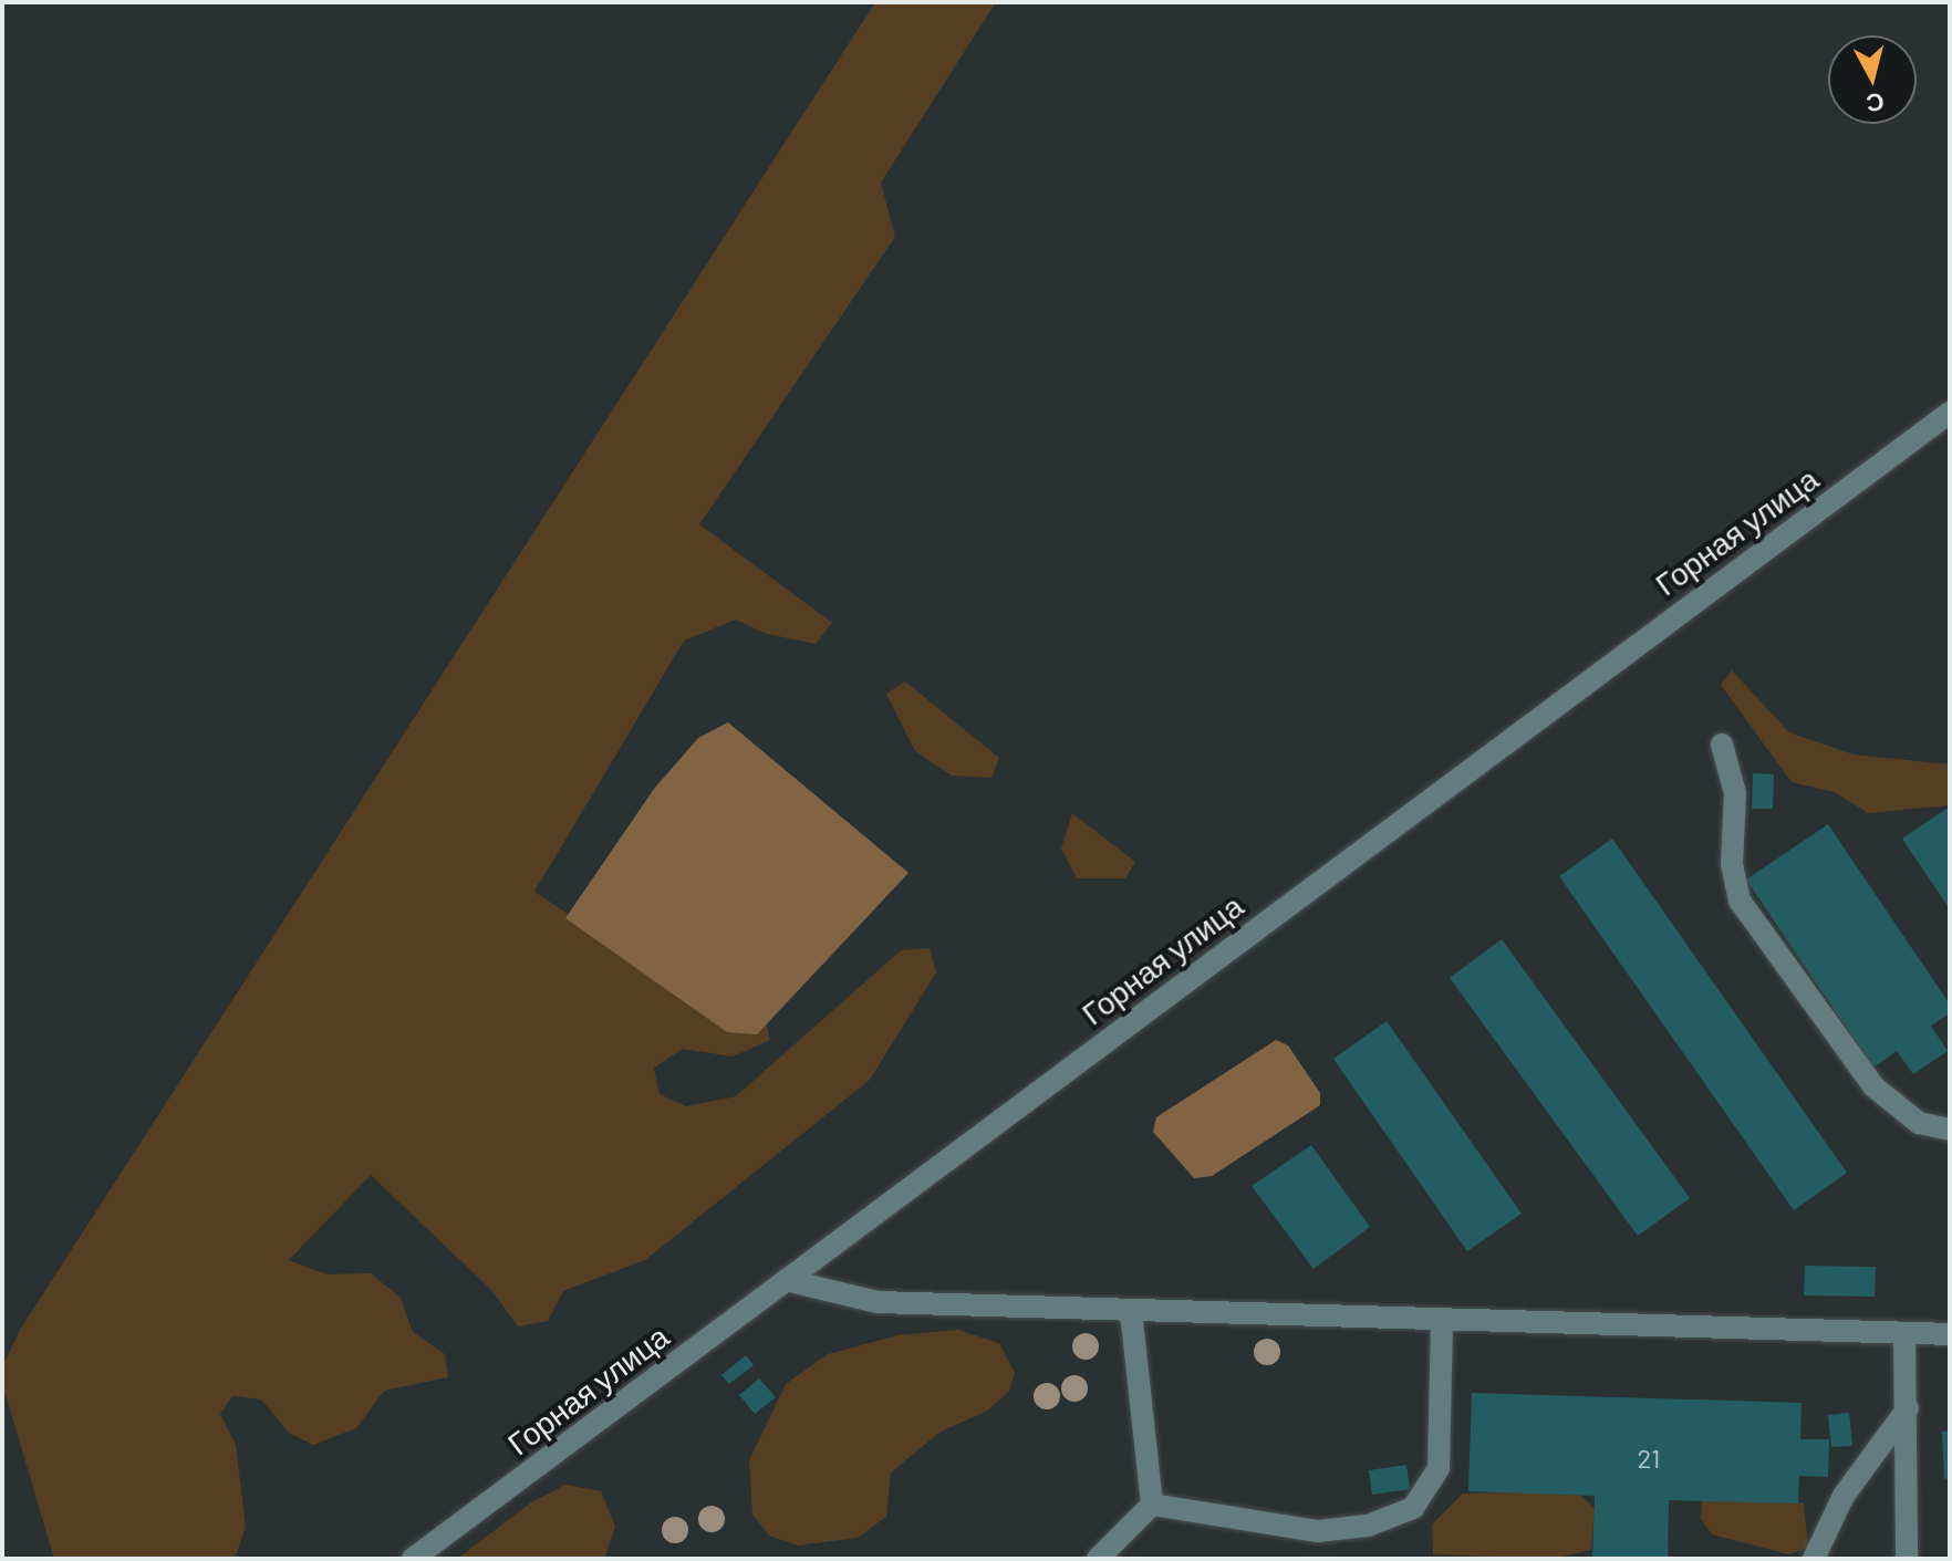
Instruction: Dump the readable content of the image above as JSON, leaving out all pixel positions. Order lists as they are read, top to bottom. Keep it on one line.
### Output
{"streets":{"street":["Горная улица"]},"house_numbers":["21"],"north":"bottom"}
